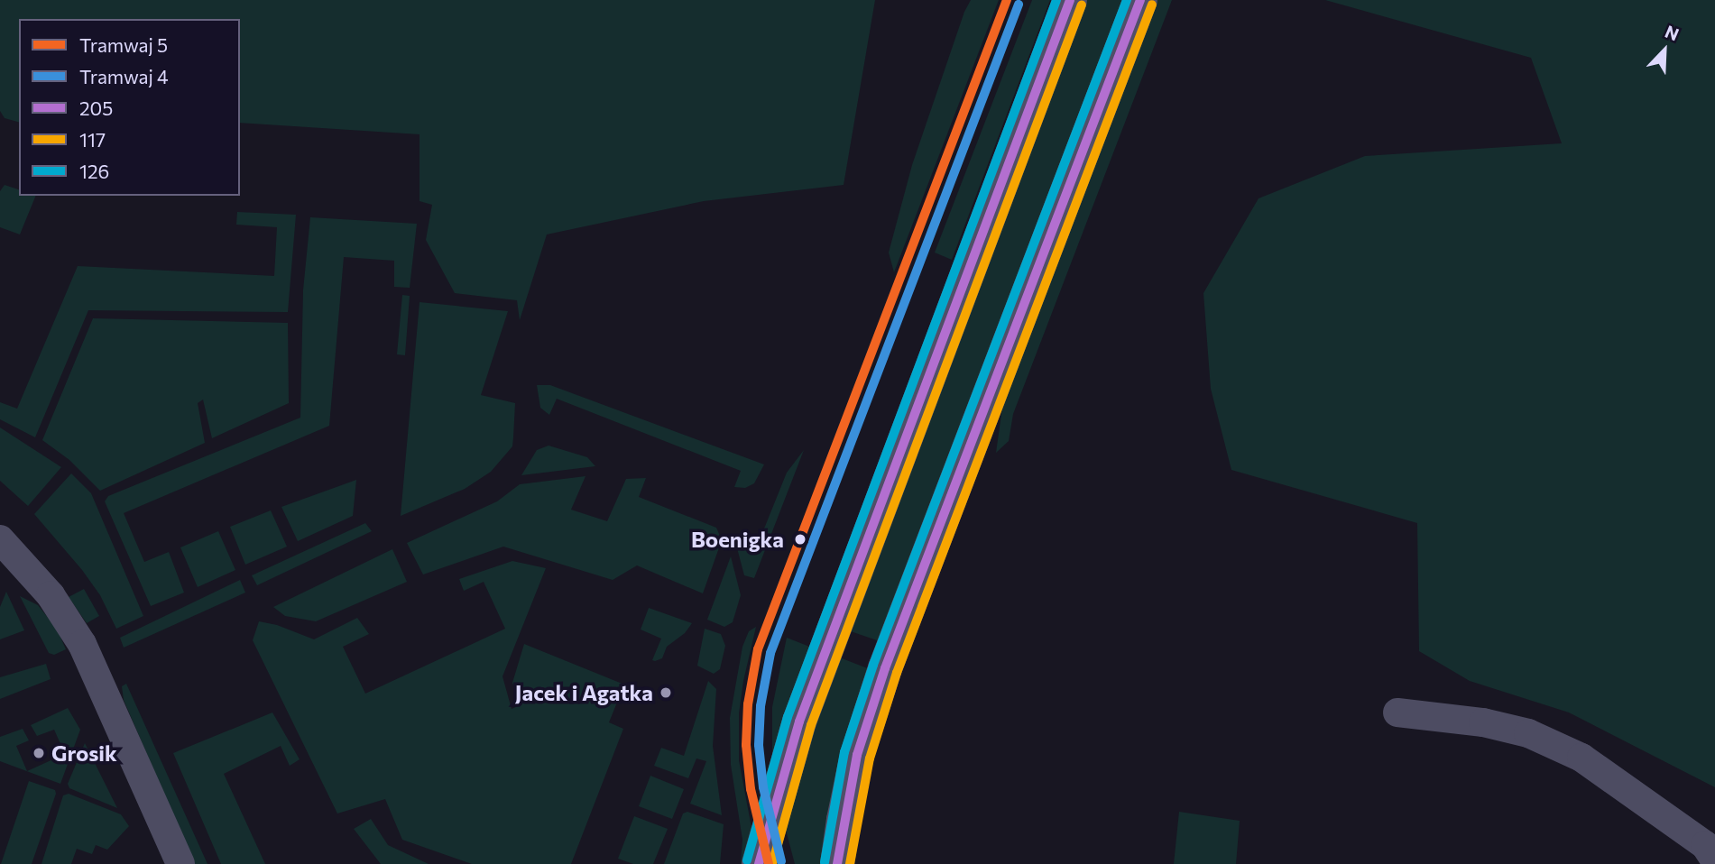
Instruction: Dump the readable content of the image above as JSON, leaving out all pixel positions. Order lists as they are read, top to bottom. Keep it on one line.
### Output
{"places":["Boenigka","Jacek i Agatka","Grosik"],"lines":["tram line 5","transit line 205","transit line 126","tram line 4","transit line 117"],"legend":["Tramwaj 5","Tramwaj 4","205","117","126"],"north":"top right"}
